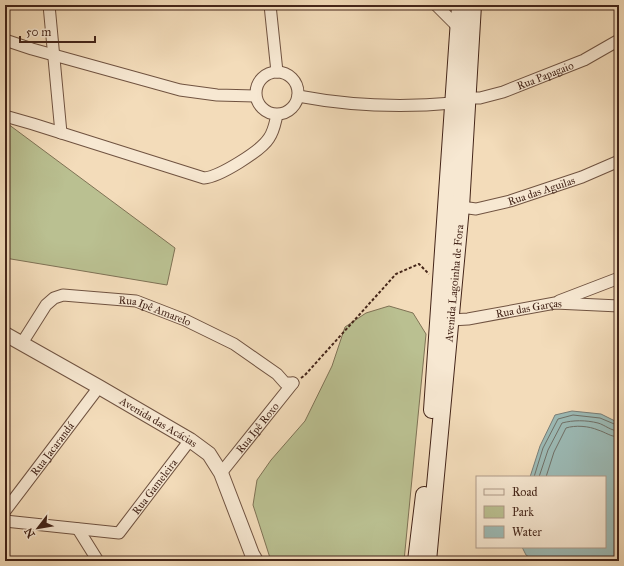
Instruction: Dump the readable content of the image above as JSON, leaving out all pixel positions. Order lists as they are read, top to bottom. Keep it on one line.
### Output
{"streets":{"main road":["Avenida Lagoinha de Fora"],"street":["Rua Papagaio","Rua das Aguilas","Rua das Garças","Rua Ipê Amarelo","Avenida das Acácias","Rua Ipê Roxo","Rua Jacarandá","Rua Gameleira"]},"crossings":[["Rua Papagaio","Avenida Lagoinha de Fora"],["Rua das Aguilas","Avenida Lagoinha de Fora"],["Avenida Lagoinha de Fora","Rua das Garças"],["Rua Ipê Amarelo","Avenida das Acácias"],["Rua Ipê Amarelo","Rua Ipê Roxo"],["Avenida das Acácias","Rua Ipê Roxo"],["Avenida das Acácias","Rua Jacarandá"],["Avenida das Acácias","Rua Gameleira"]],"legend":["Road","Park","Water"],"scale_bar":"50 m","north":"bottom left"}
